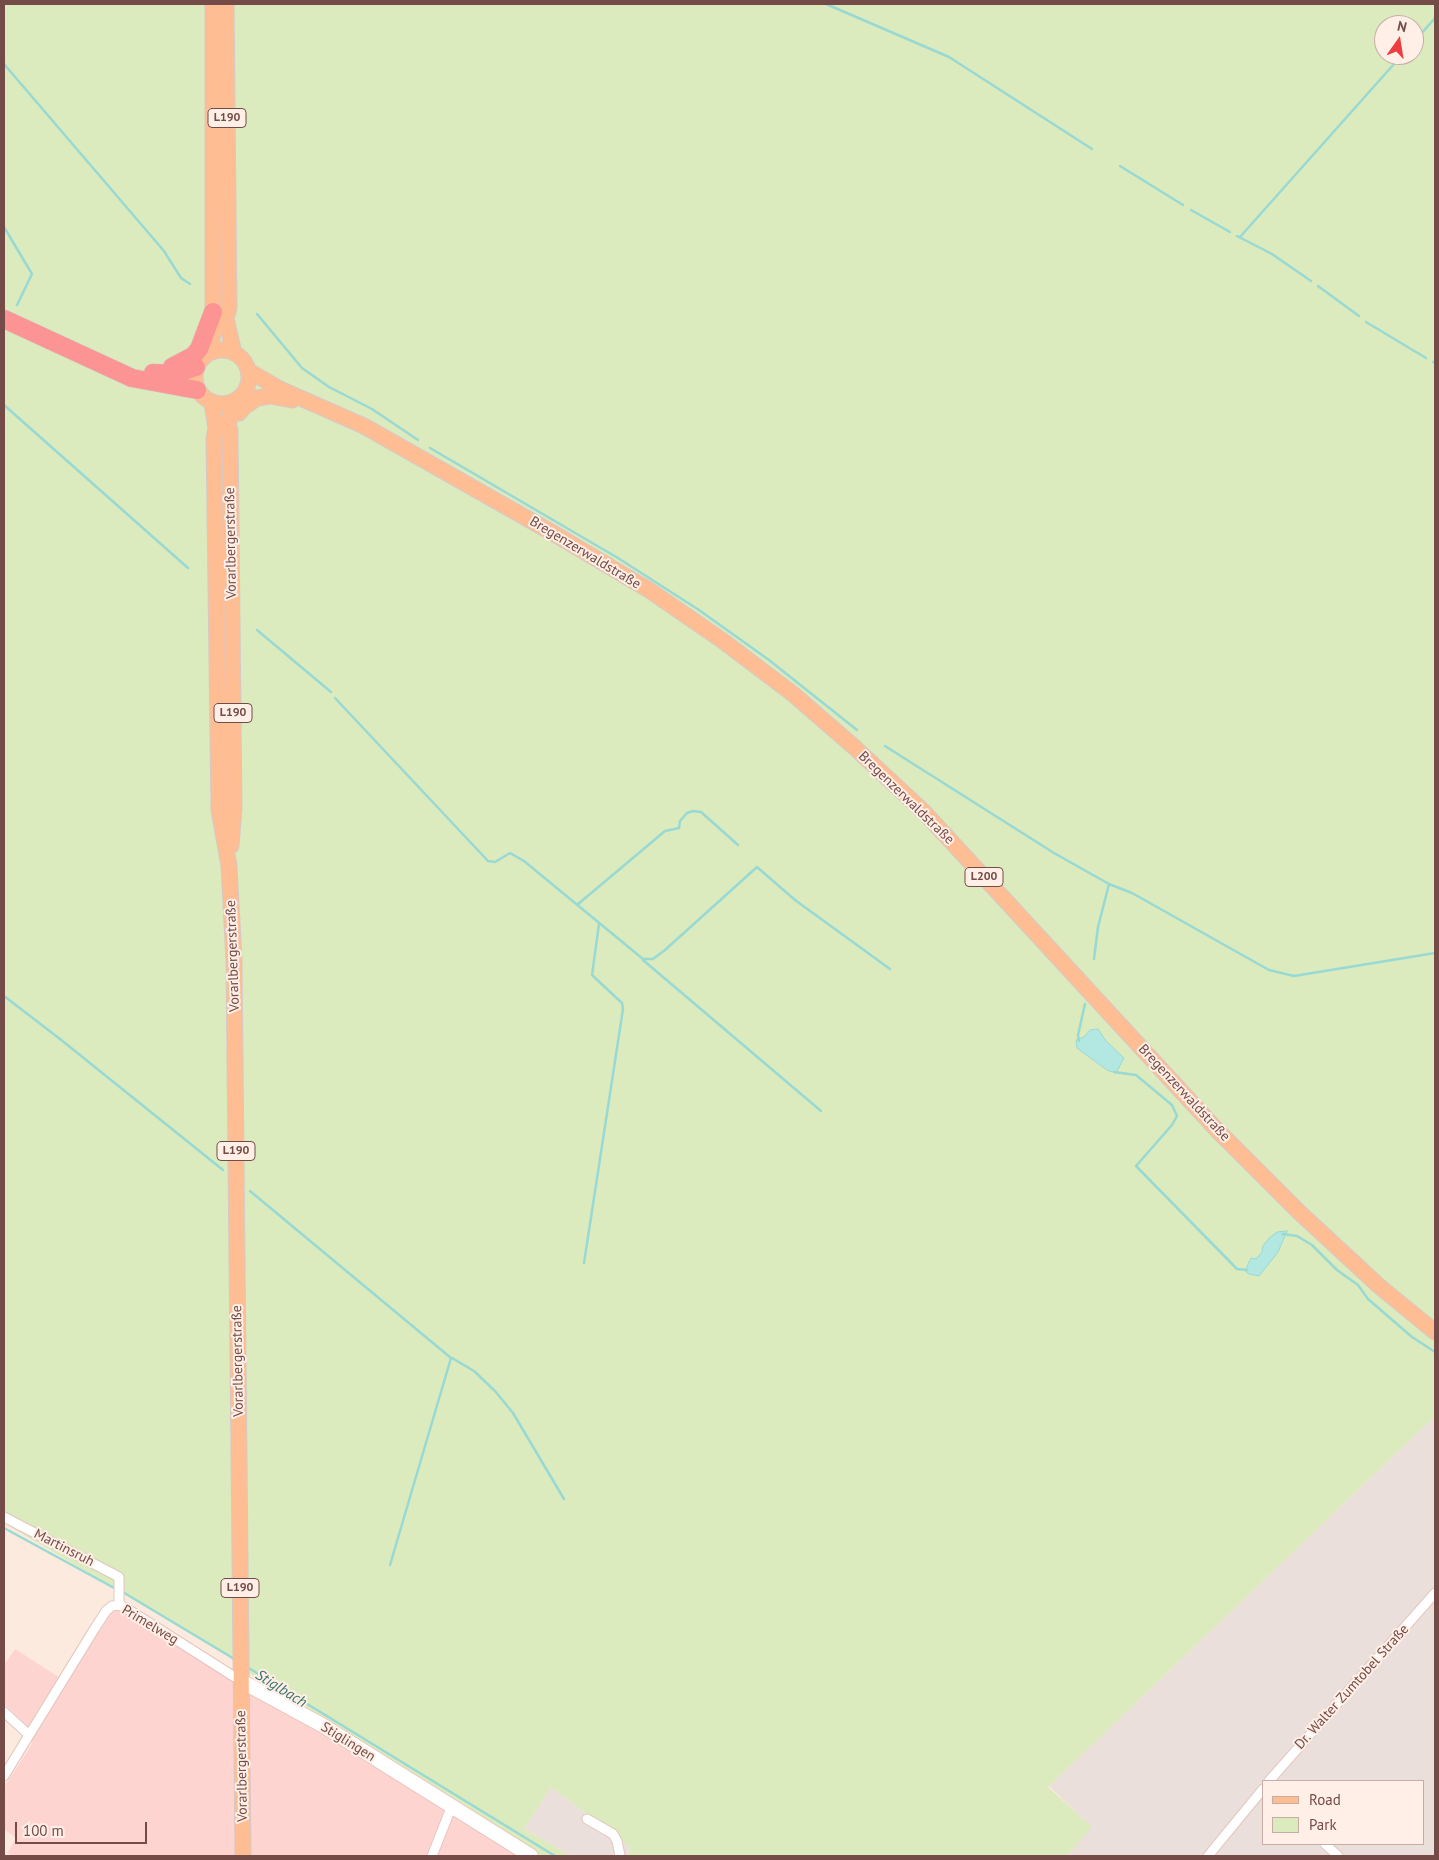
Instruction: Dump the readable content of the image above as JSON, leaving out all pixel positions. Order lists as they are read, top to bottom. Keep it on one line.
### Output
{"streets":{"main road":["L190","Vorarlbergerstraße","Bregenzerwaldstraße","L200","Stiglingen"],"street":["Martinsruh","Primelweg","Dr. Walter Zumtobel Straße"]},"crossings":[["L190","Vorarlbergerstraße"],["L190","Bregenzerwaldstraße"],["Vorarlbergerstraße","Bregenzerwaldstraße"],["Vorarlbergerstraße","Primelweg"],["Vorarlbergerstraße","Stiglingen"],["Martinsruh","Primelweg"],["Primelweg","Stiglingen"]],"water":["Stiglbach"],"legend":["Road","Park"],"scale_bar":"100 m","north":"top"}
